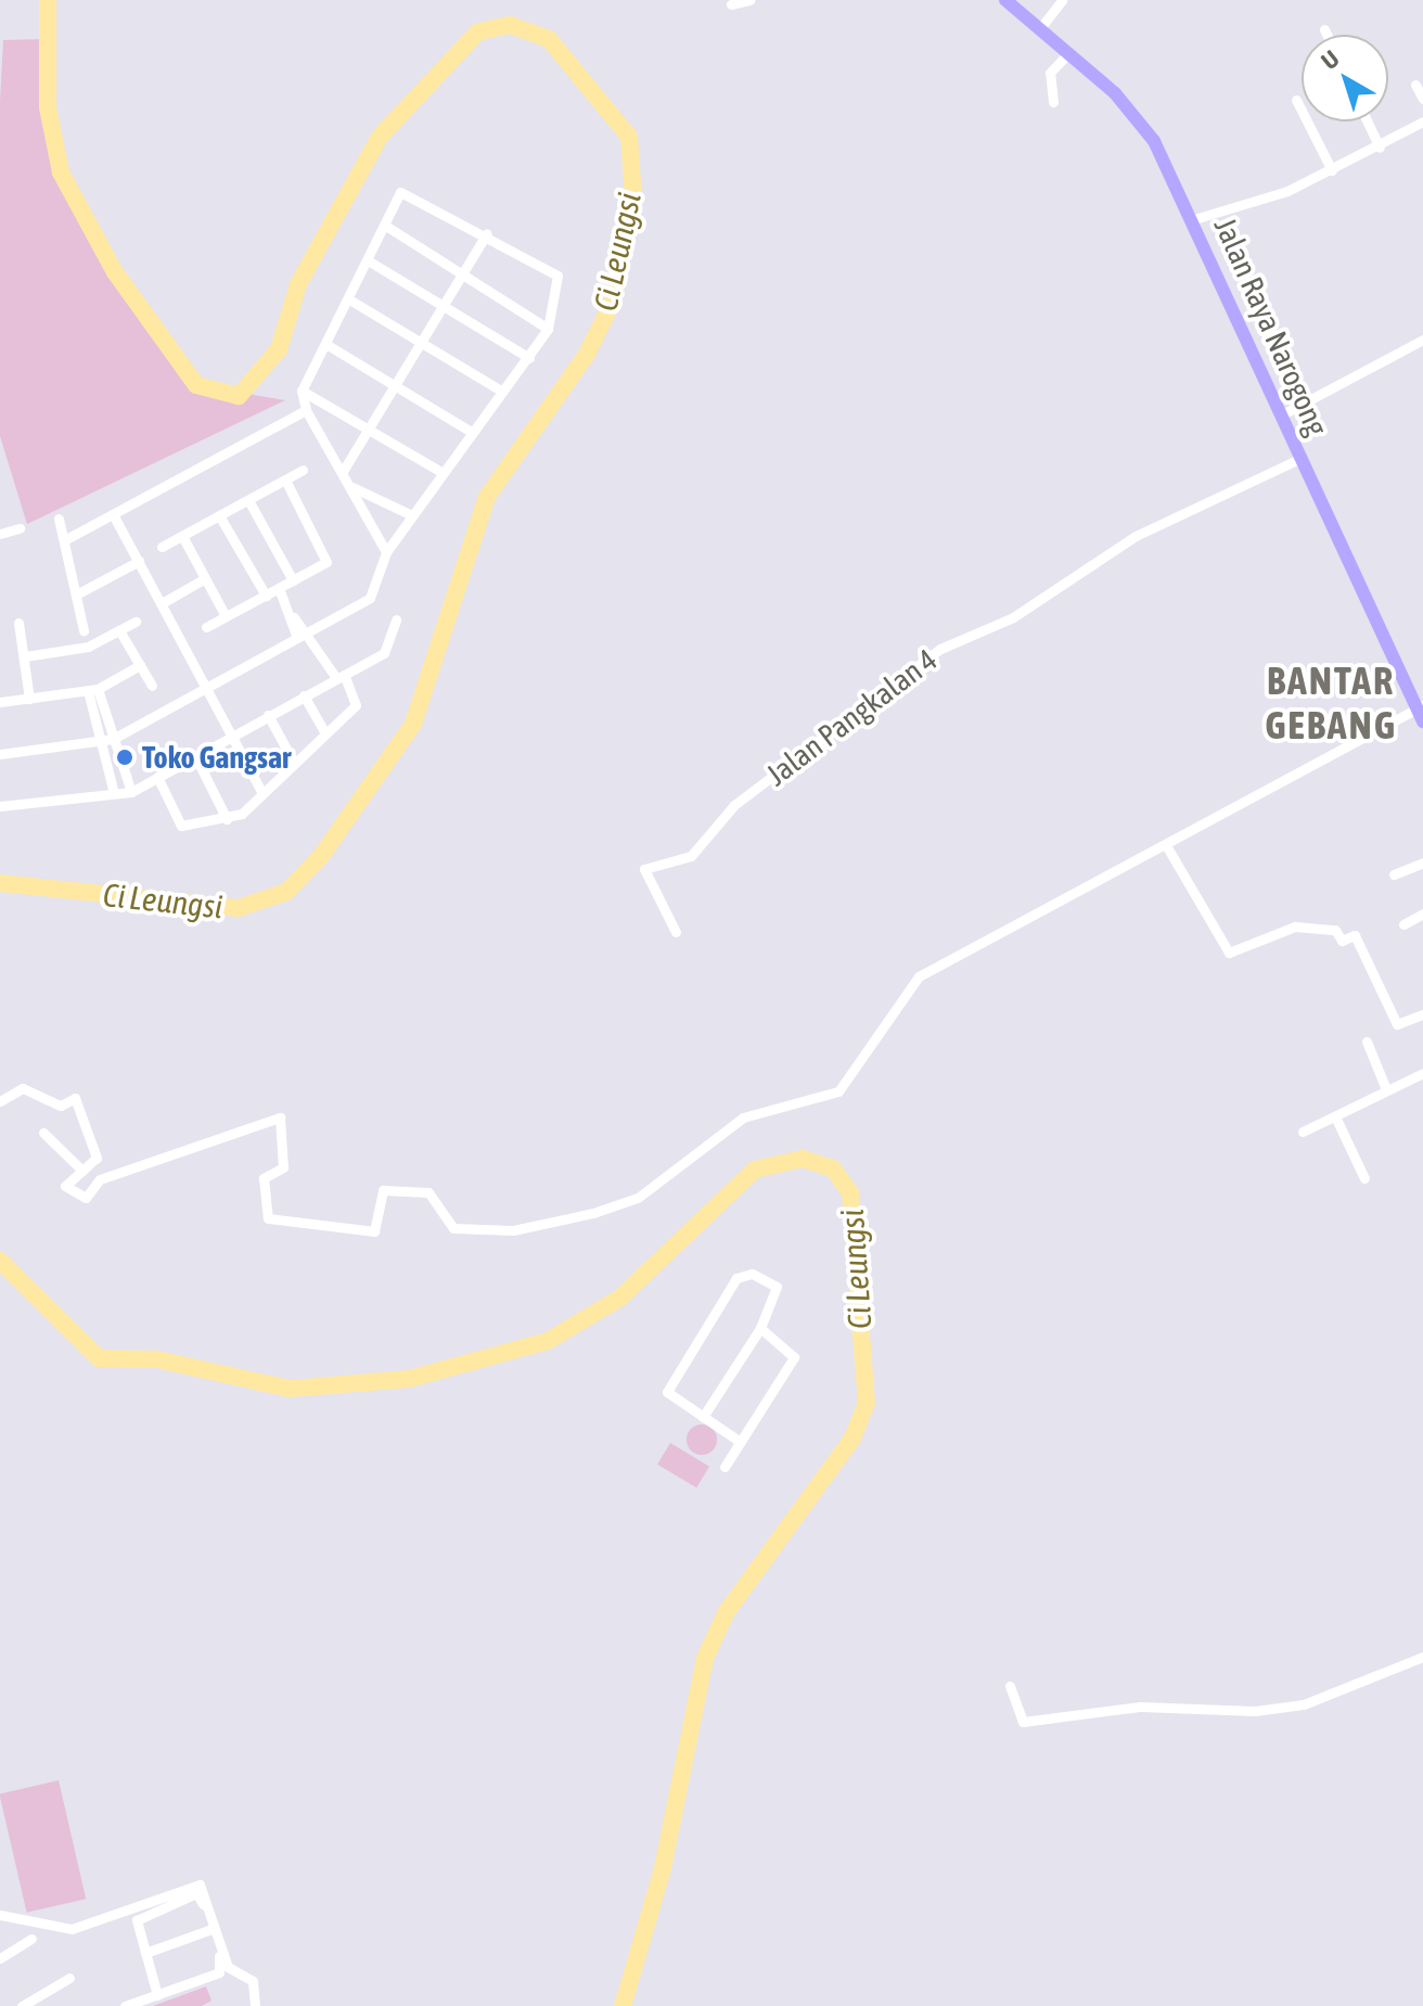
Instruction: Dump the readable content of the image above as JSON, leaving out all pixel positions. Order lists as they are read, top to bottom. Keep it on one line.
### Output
{"streets":{"main road":["Jalan Raya Narogong"],"street":["Jalan Pangkalan 4"]},"crossings":[["Jalan Raya Narogong","Jalan Pangkalan 4"]],"districts":["BANTAR GEBANG"],"water":["Ci Leungsi"],"places":["Toko Gangsar"],"north":"top left"}
